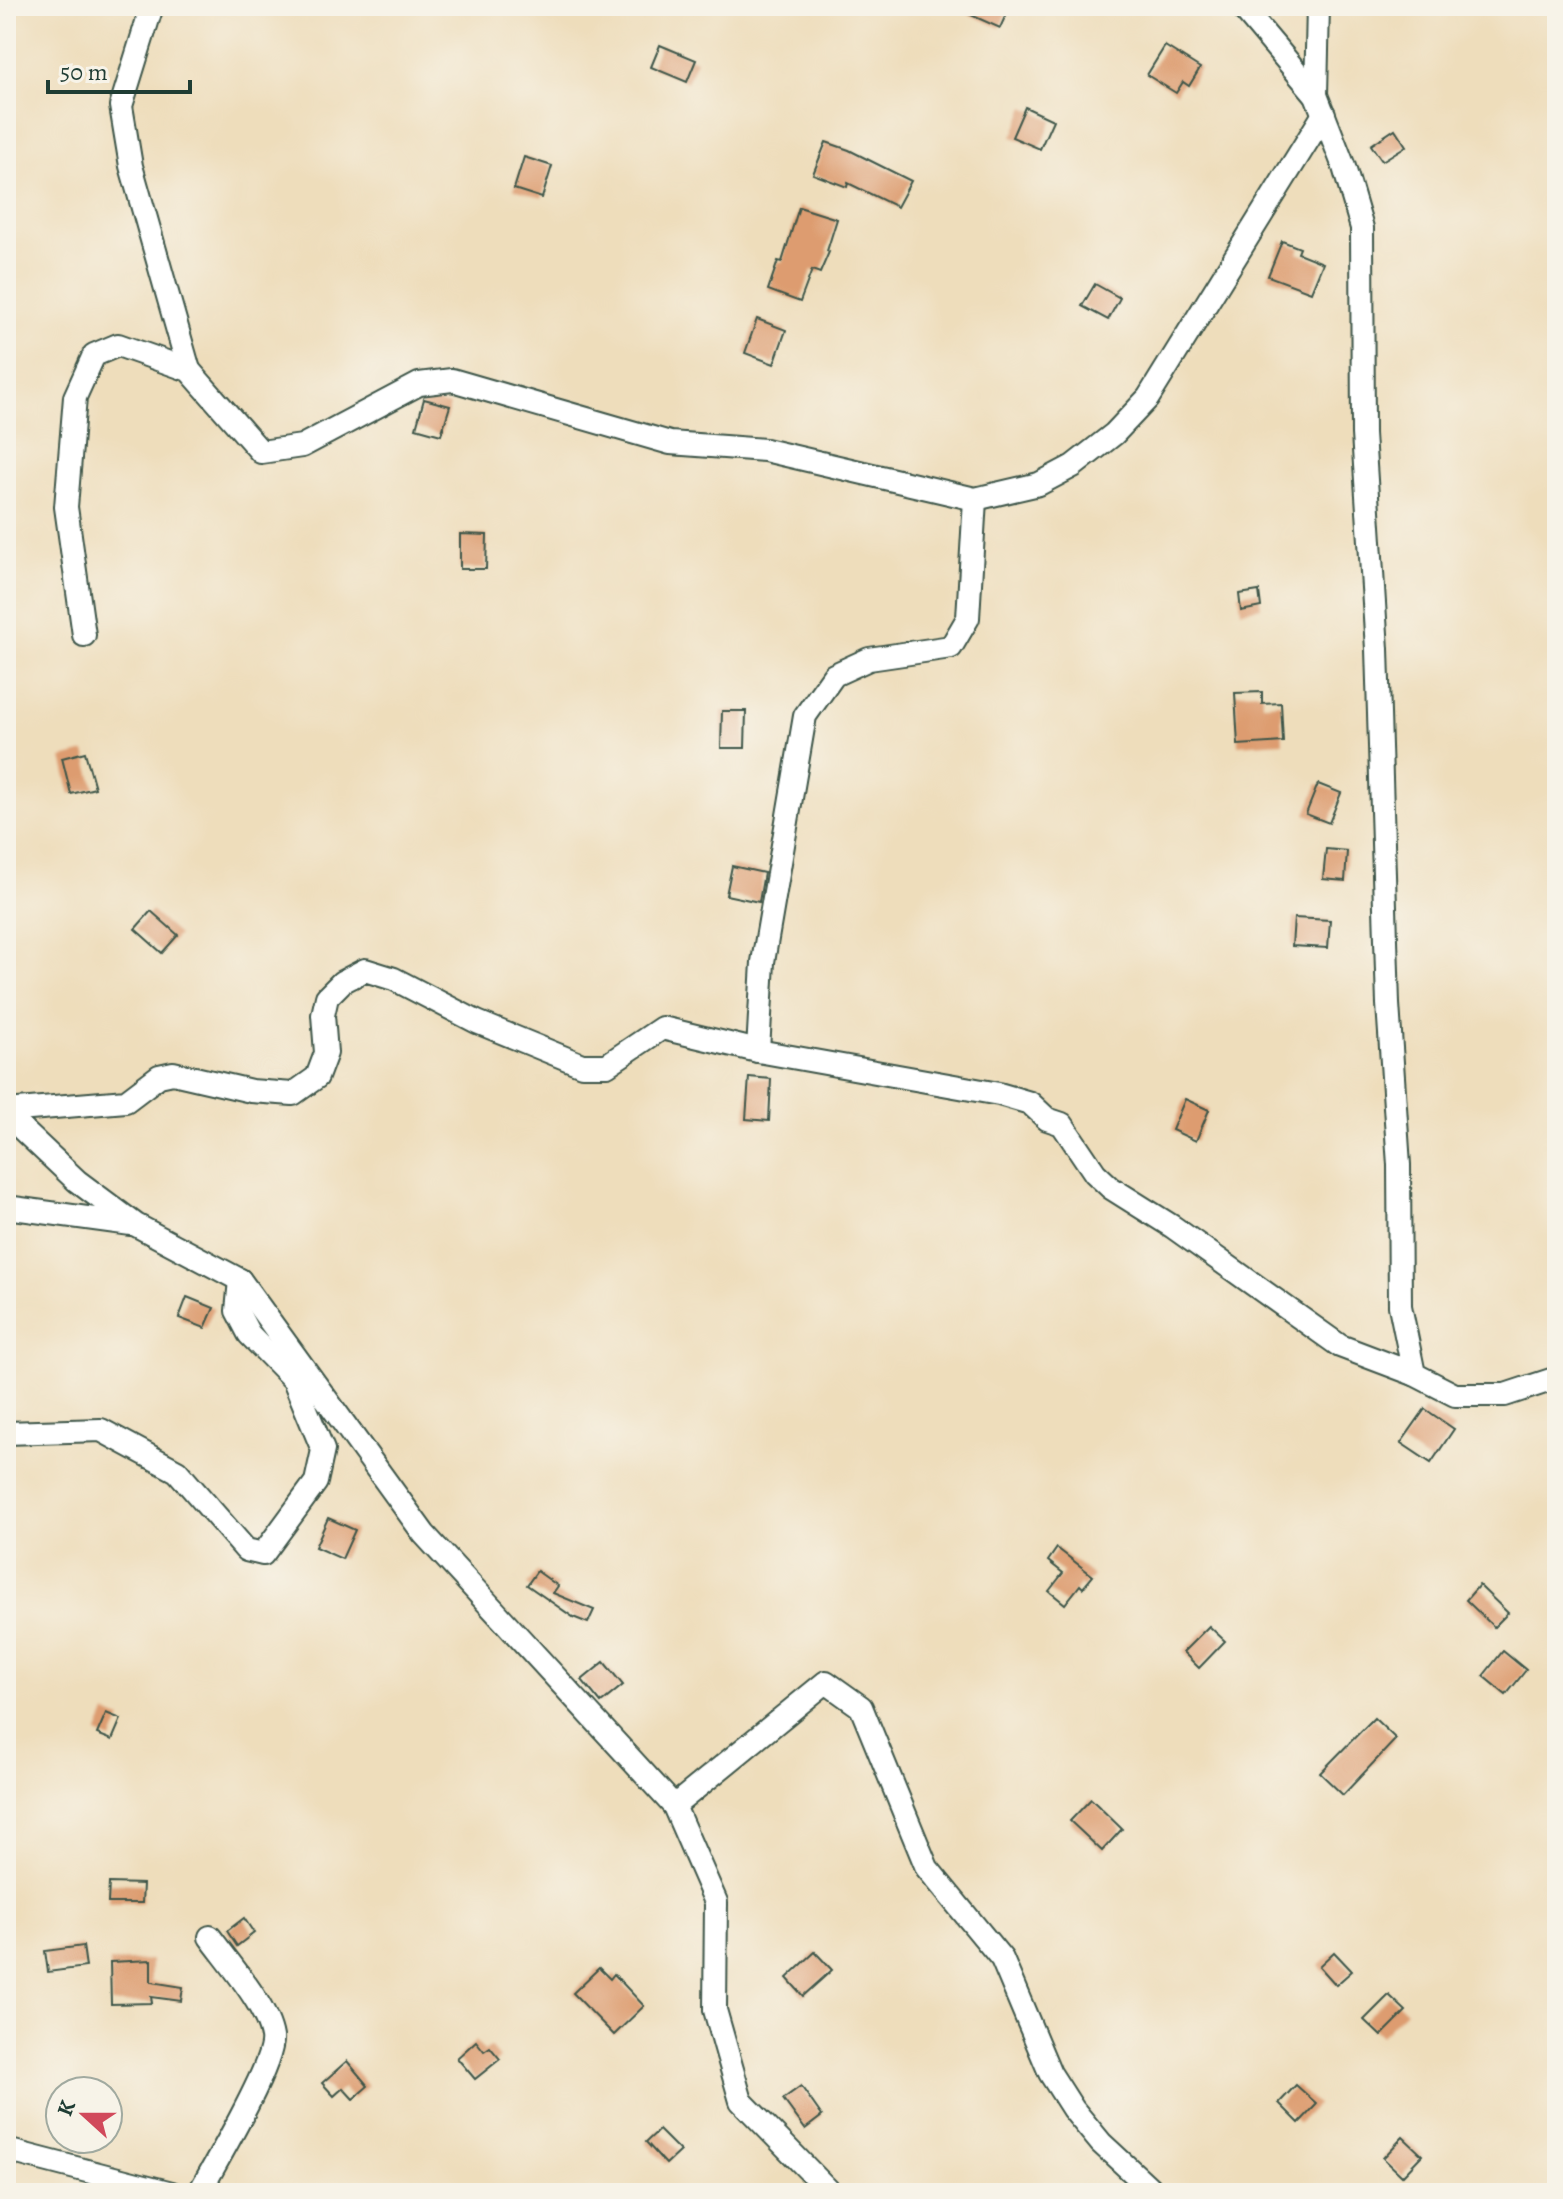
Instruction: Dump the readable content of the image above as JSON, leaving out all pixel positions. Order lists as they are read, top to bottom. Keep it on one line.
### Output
{"scale_bar":"50 m","north":"left"}
